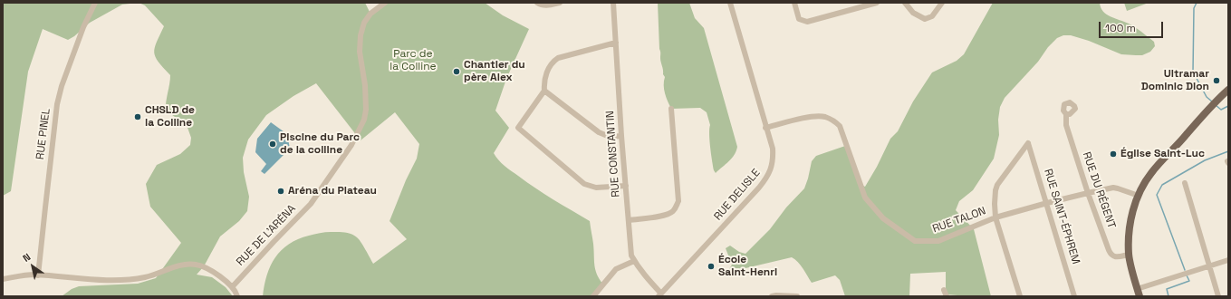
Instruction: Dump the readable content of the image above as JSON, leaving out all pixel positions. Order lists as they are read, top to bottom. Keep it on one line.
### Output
{"streets":{"street":["RUE PINEL","RUE CONSTANTIN","RUE DU RÉGENT","RUE DELISLE","RUE SAINT-ÉPHREM","RUE TALON","RUE DE L'ARÉNA"]},"crossings":[["RUE CONSTANTIN","RUE DELISLE"],["RUE DU RÉGENT","RUE TALON"],["RUE DELISLE","RUE TALON"],["RUE SAINT-ÉPHREM","RUE TALON"]],"parks":["Parc de la Colline"],"places":["Chantier du père Alex","Ultramar Dominic Dion","CHSLD de la Colline","Piscine du Parc de la colline","Église Saint-Luc","Aréna du Plateau","École Saint-Henri"],"scale_bar":"100 m","north":"top left"}
